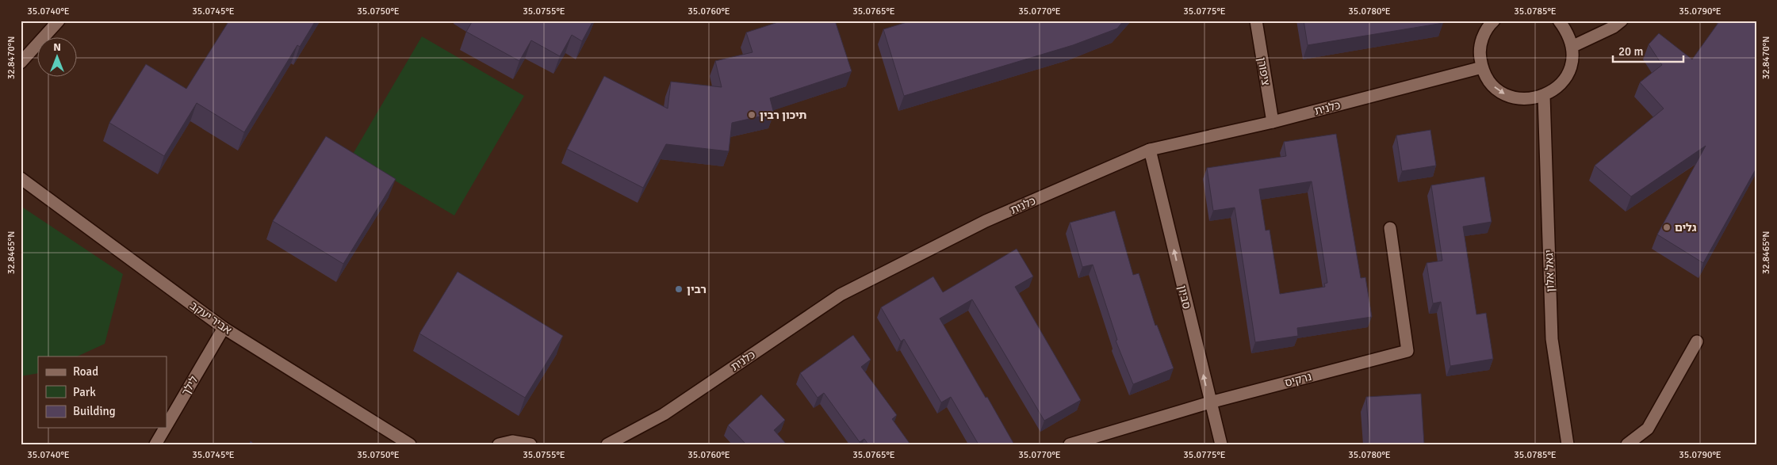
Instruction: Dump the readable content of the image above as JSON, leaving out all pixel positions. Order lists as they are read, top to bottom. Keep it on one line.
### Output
{"streets":{"street":["ציפורן","כלנית","יגאל אלון","סביון","אביר יעקב","נרקיס","לילך"]},"crossings":[["ציפורן","כלנית"],["כלנית","סביון"],["סביון","נרקיס"],["אביר יעקב","לילך"]],"one_way":["סביון"],"places":["תיכון רבין","גלים","רבין"],"legend":["Road","Park","Building"],"scale_bar":"20 m","north":"top","coordinates":["35.0740°E","35.0745°E","35.0750°E","35.0755°E","35.0760°E","35.0765°E","35.0770°E","35.0775°E","35.0780°E","35.0785°E","35.0790°E","32.8470°N","32.8465°N"]}
